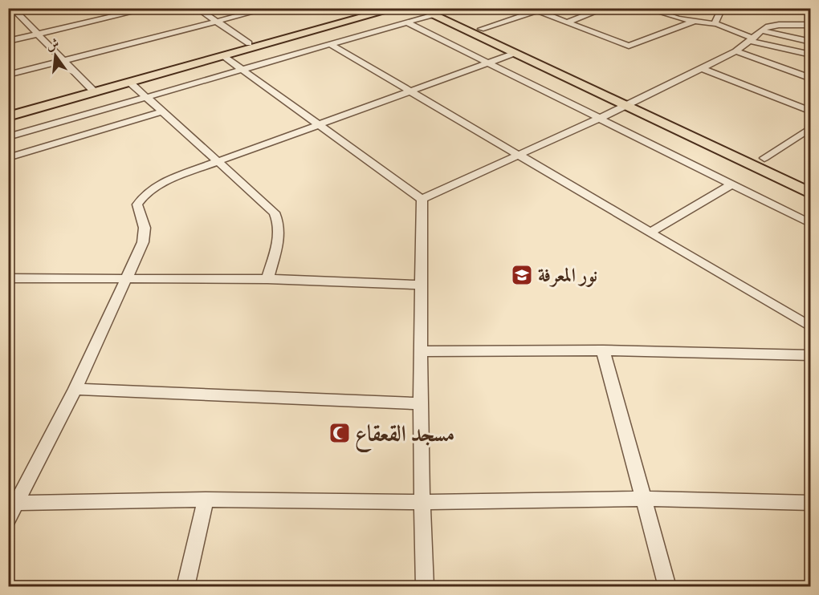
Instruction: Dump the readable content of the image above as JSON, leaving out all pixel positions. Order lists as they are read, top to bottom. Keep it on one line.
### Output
{"places":{"school or university":["نور المعرفة"],"mosque":["مسجد القعقاع"]},"north":"top"}
